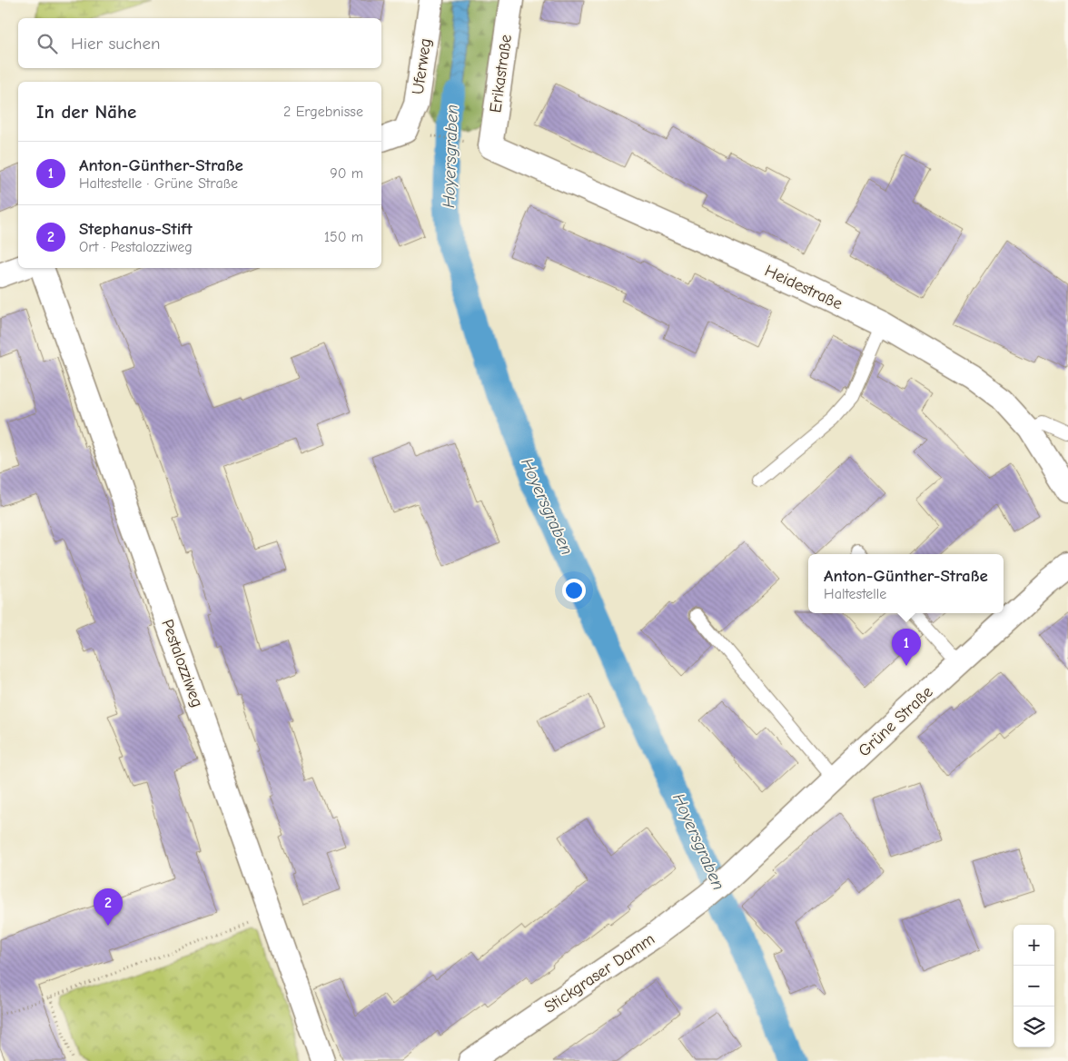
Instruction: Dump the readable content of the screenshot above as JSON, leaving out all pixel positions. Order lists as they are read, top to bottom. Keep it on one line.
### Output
{"streets":{"street":["Uferweg","Erikastraße","Heidestraße","Pestalozziweg","Grüne Straße","Stickgraser Damm"]},"crossings":[["Erikastraße","Heidestraße"],["Grüne Straße","Stickgraser Damm"]],"water":["Hoyersgraben"],"page":{"search":"Hier suchen","heading":["In der Nähe","2 Ergebnisse"],"list":[{"mark":"1","name":"Anton-Günther-Straße","note":"Haltestelle · Grüne Straße","value":"90 m"},{"mark":"2","name":"Stephanus-Stift","note":"Ort · Pestalozziweg","value":"150 m"}],"popup":["Anton-Günther-Straße","Haltestelle"],"pins":["1","2"],"map_buttons":["+","−"]}}
